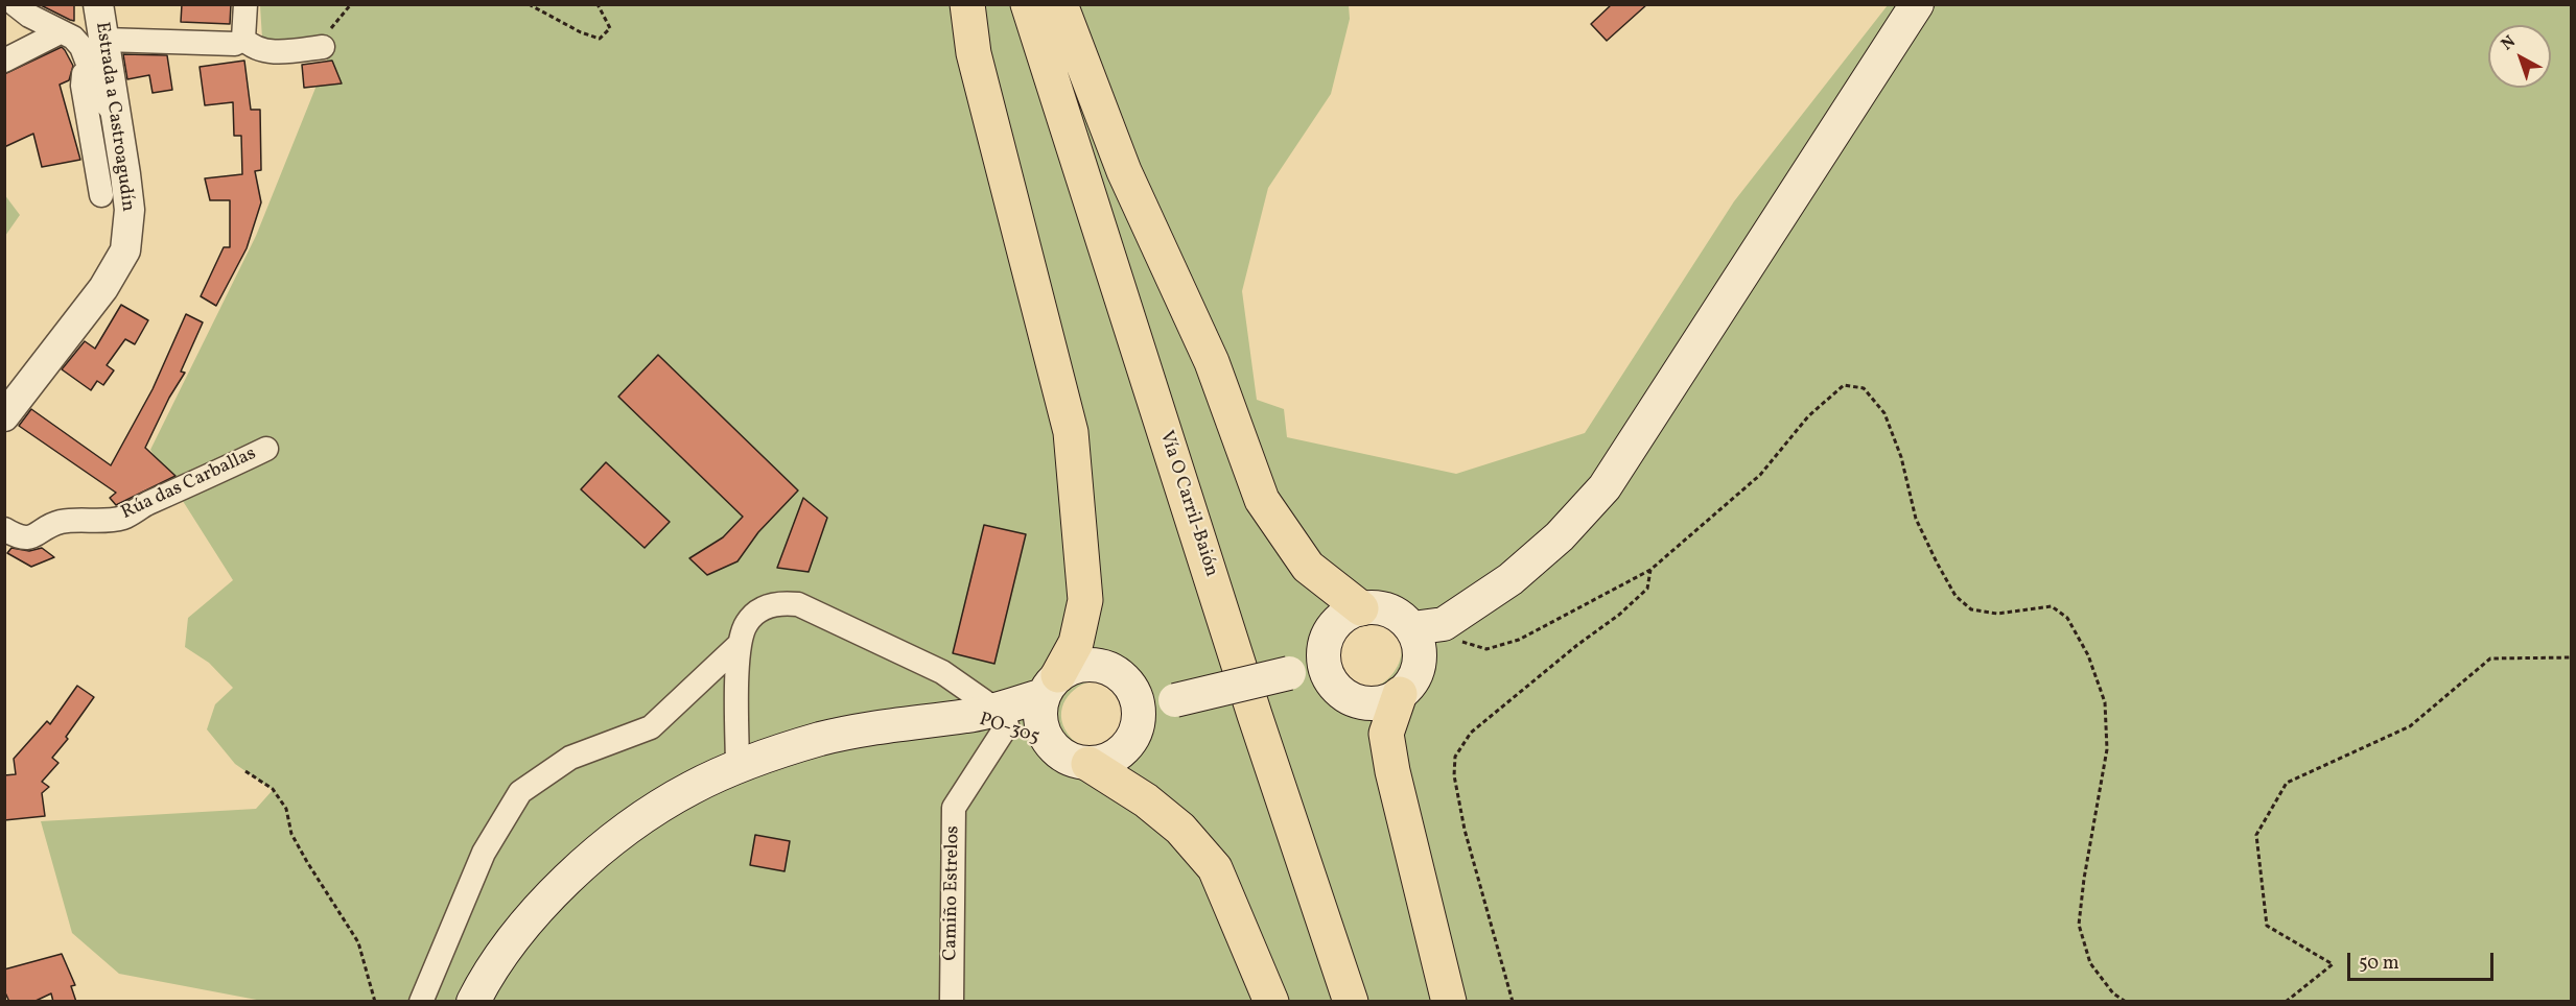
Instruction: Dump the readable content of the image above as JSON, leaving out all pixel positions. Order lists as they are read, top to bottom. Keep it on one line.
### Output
{"streets":{"highway":["Vía O Carril-Baión"],"main road":["PO-305"],"street":["Estrada a Castroagudín","Rúa das Carballas","Camiño Estrelos"]},"crossings":[["PO-305","Camiño Estrelos"]],"scale_bar":"50 m","north":"top left"}
